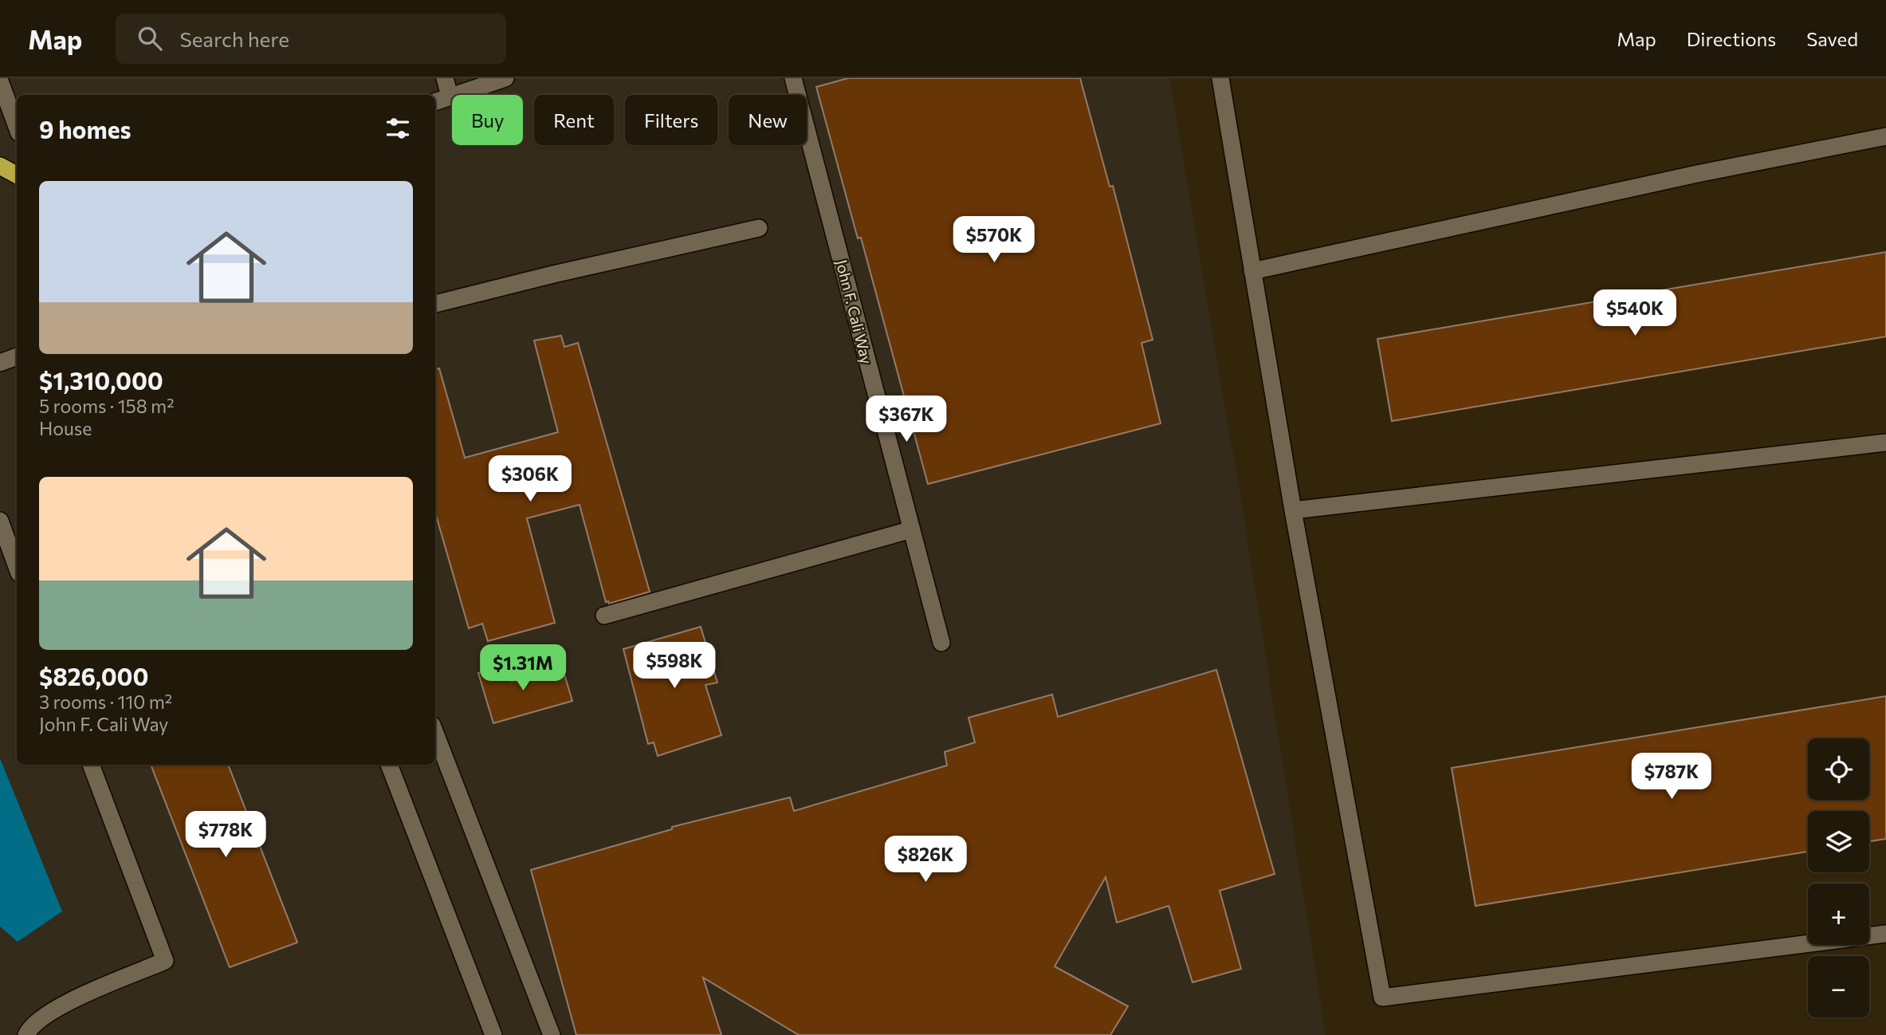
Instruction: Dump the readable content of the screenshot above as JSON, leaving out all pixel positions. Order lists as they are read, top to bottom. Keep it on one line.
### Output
{"streets":{"street":["John F. Cali Way"]},"page":{"header":"Map","search":"Search here","nav":["Map","Directions","Saved"],"chip":["Buy","Rent","Filters","New"],"heading":"9 homes","list":[{"name":"$1,310,000","note":"5 rooms · 158 m² · House"},{"name":"$826,000","note":"3 rooms · 110 m² · John F. Cali Way"}],"price":["$570K","$540K","$367K","$306K","$598K","$1.31M","$787K","$778K","$826K"],"map_buttons":["+","−"]}}
